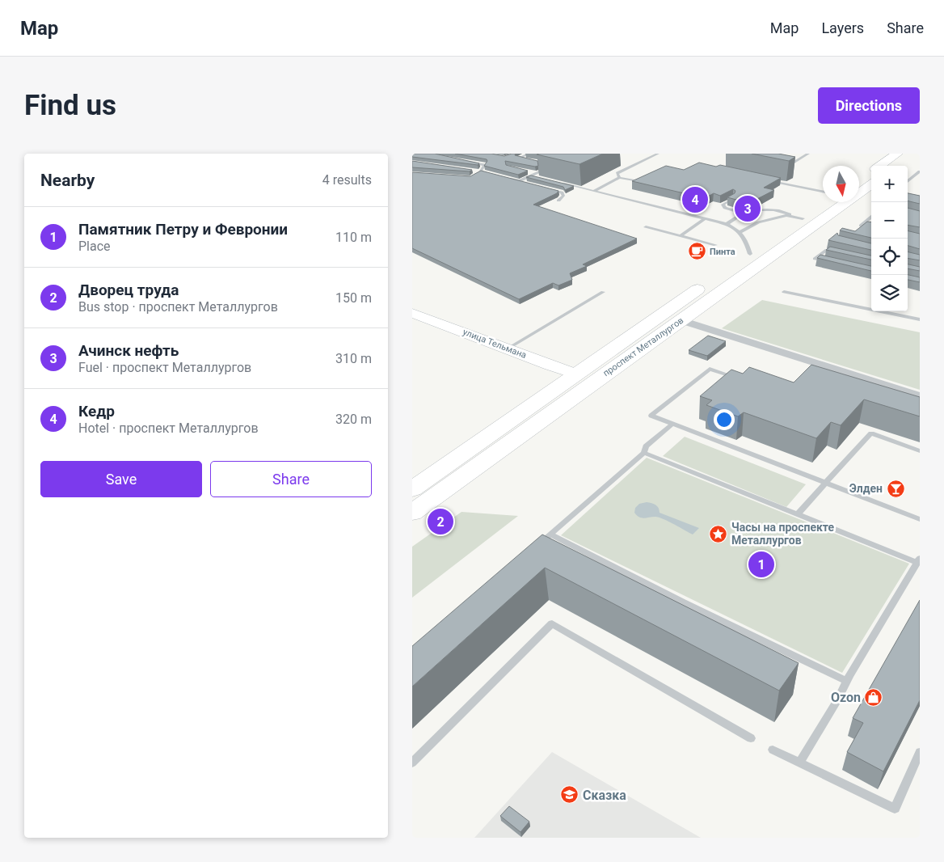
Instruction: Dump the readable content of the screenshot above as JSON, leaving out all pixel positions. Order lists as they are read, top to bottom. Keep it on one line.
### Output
{"streets":{"main road":["улица Тельмана","проспект Металлургов"]},"crossings":[["улица Тельмана","проспект Металлургов"]],"places":{"cafe":["Пинта"],"bar":["Элден"],"place":["Часы на проспекте Металлургов"],"shop":["Ozon"],"school or university":["Сказка"]},"north":"bottom","page":{"header":"Map","nav":["Map","Layers","Share"],"buttons":["Directions",["Save","Share"]],"title":"Find us","heading":["Nearby","4 results"],"map_buttons":["+","−"],"pins":["4","3","2","1"],"list":[{"mark":"1","name":"Памятник Петру и Февронии","note":"Place","value":"110 m"},{"mark":"2","name":"Дворец труда","note":"Bus stop · проспект Металлургов","value":"150 m"},{"mark":"3","name":"Ачинск нефть","note":"Fuel · проспект Металлургов","value":"310 m"},{"mark":"4","name":"Кедр","note":"Hotel · проспект Металлургов","value":"320 m"}]}}
